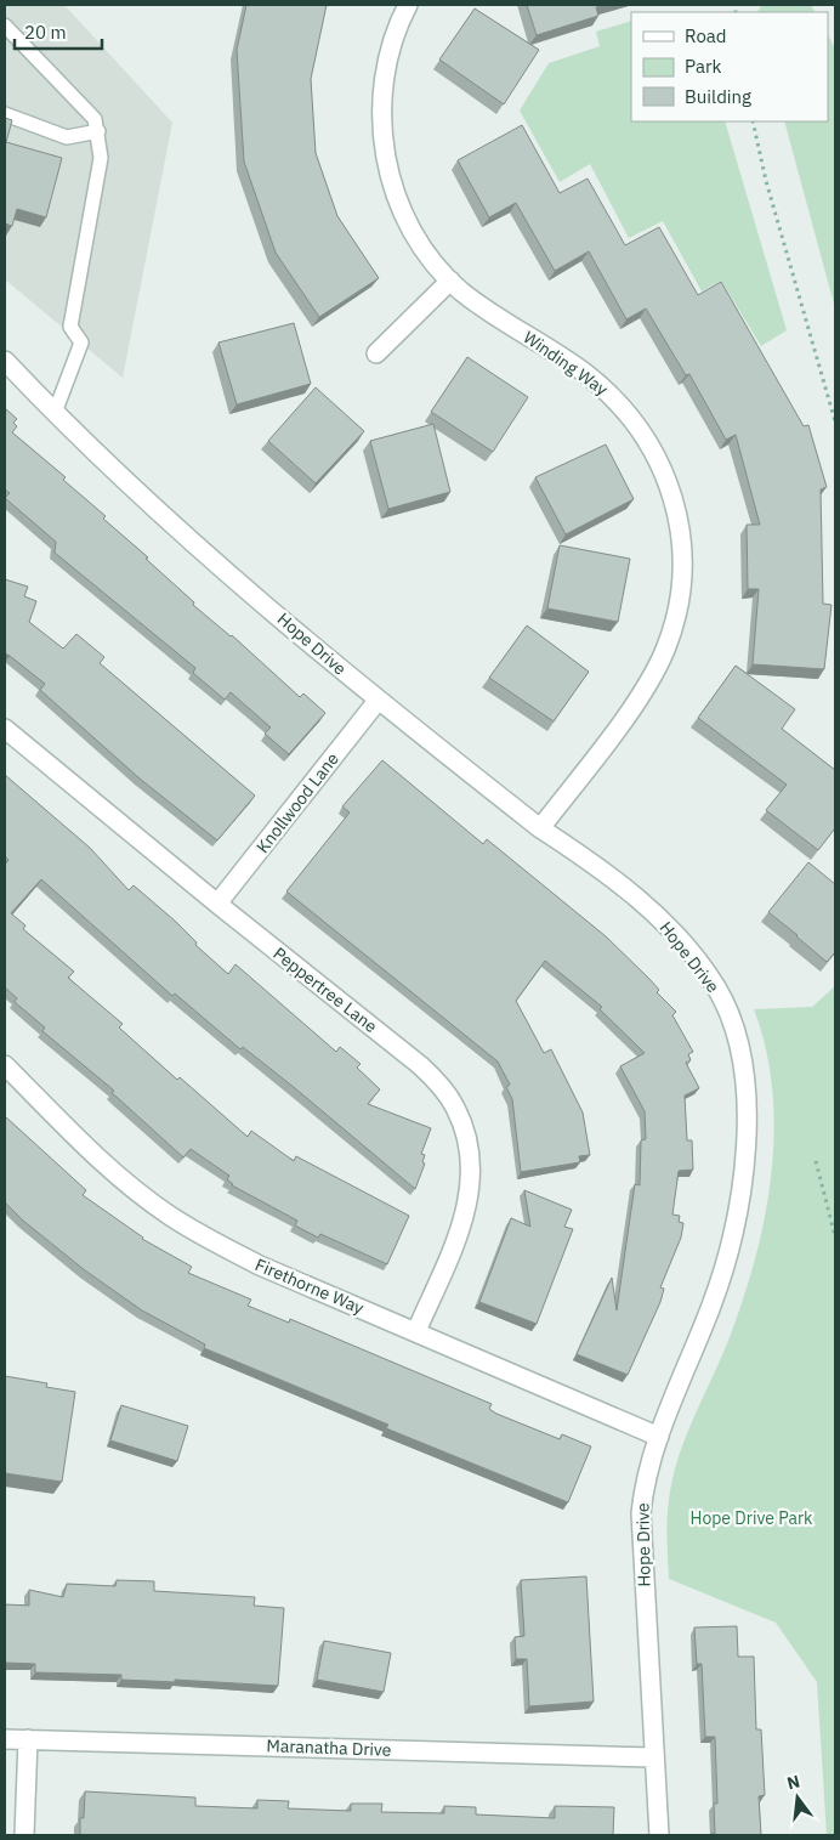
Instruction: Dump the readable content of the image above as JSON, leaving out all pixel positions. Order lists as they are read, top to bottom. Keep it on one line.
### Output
{"streets":{"street":["Winding Way","Hope Drive","Knollwood Lane","Peppertree Lane","Firethorne Way","Maranatha Drive"]},"crossings":[["Winding Way","Hope Drive"],["Hope Drive","Knollwood Lane"],["Hope Drive","Firethorne Way"],["Hope Drive","Maranatha Drive"],["Knollwood Lane","Peppertree Lane"],["Peppertree Lane","Firethorne Way"]],"parks":["Hope Drive Park"],"legend":["Road","Park","Building"],"scale_bar":"20 m","north":"top"}
